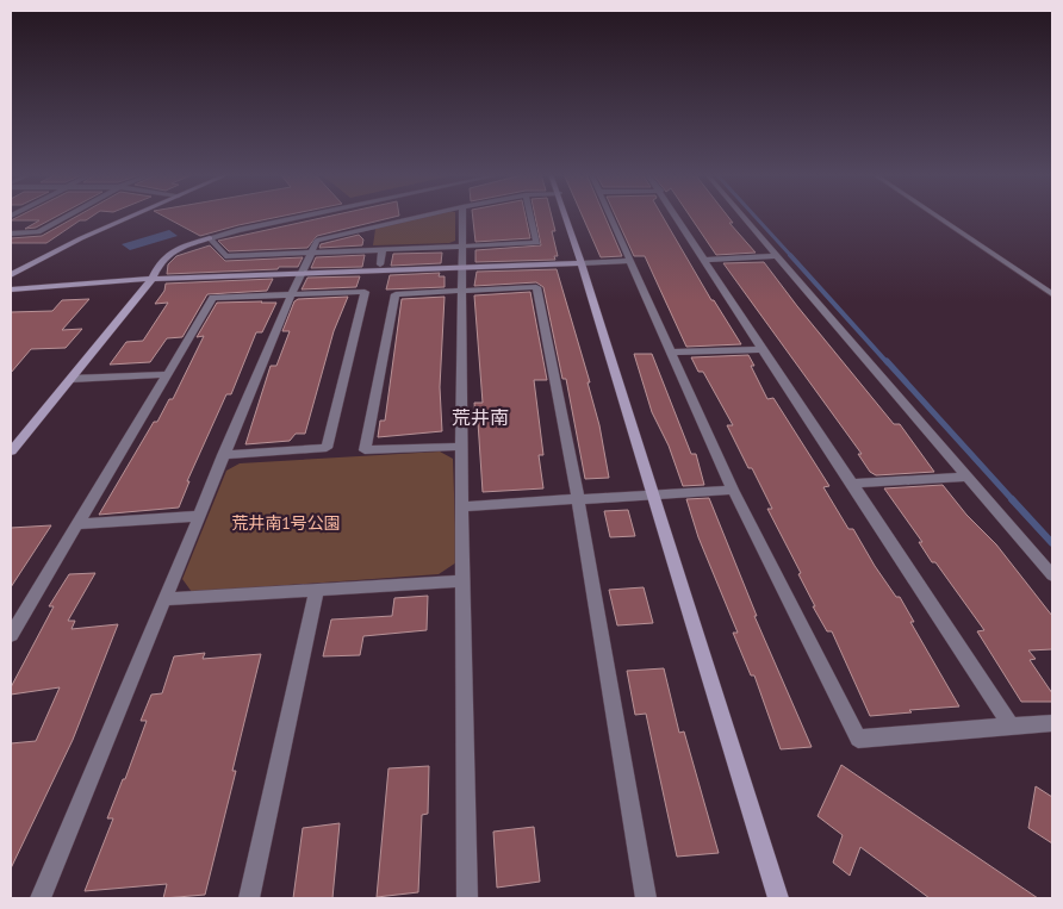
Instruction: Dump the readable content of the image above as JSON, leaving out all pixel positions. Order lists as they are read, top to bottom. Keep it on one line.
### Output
{"districts":["荒井南"],"parks":["荒井南1号公園"]}
